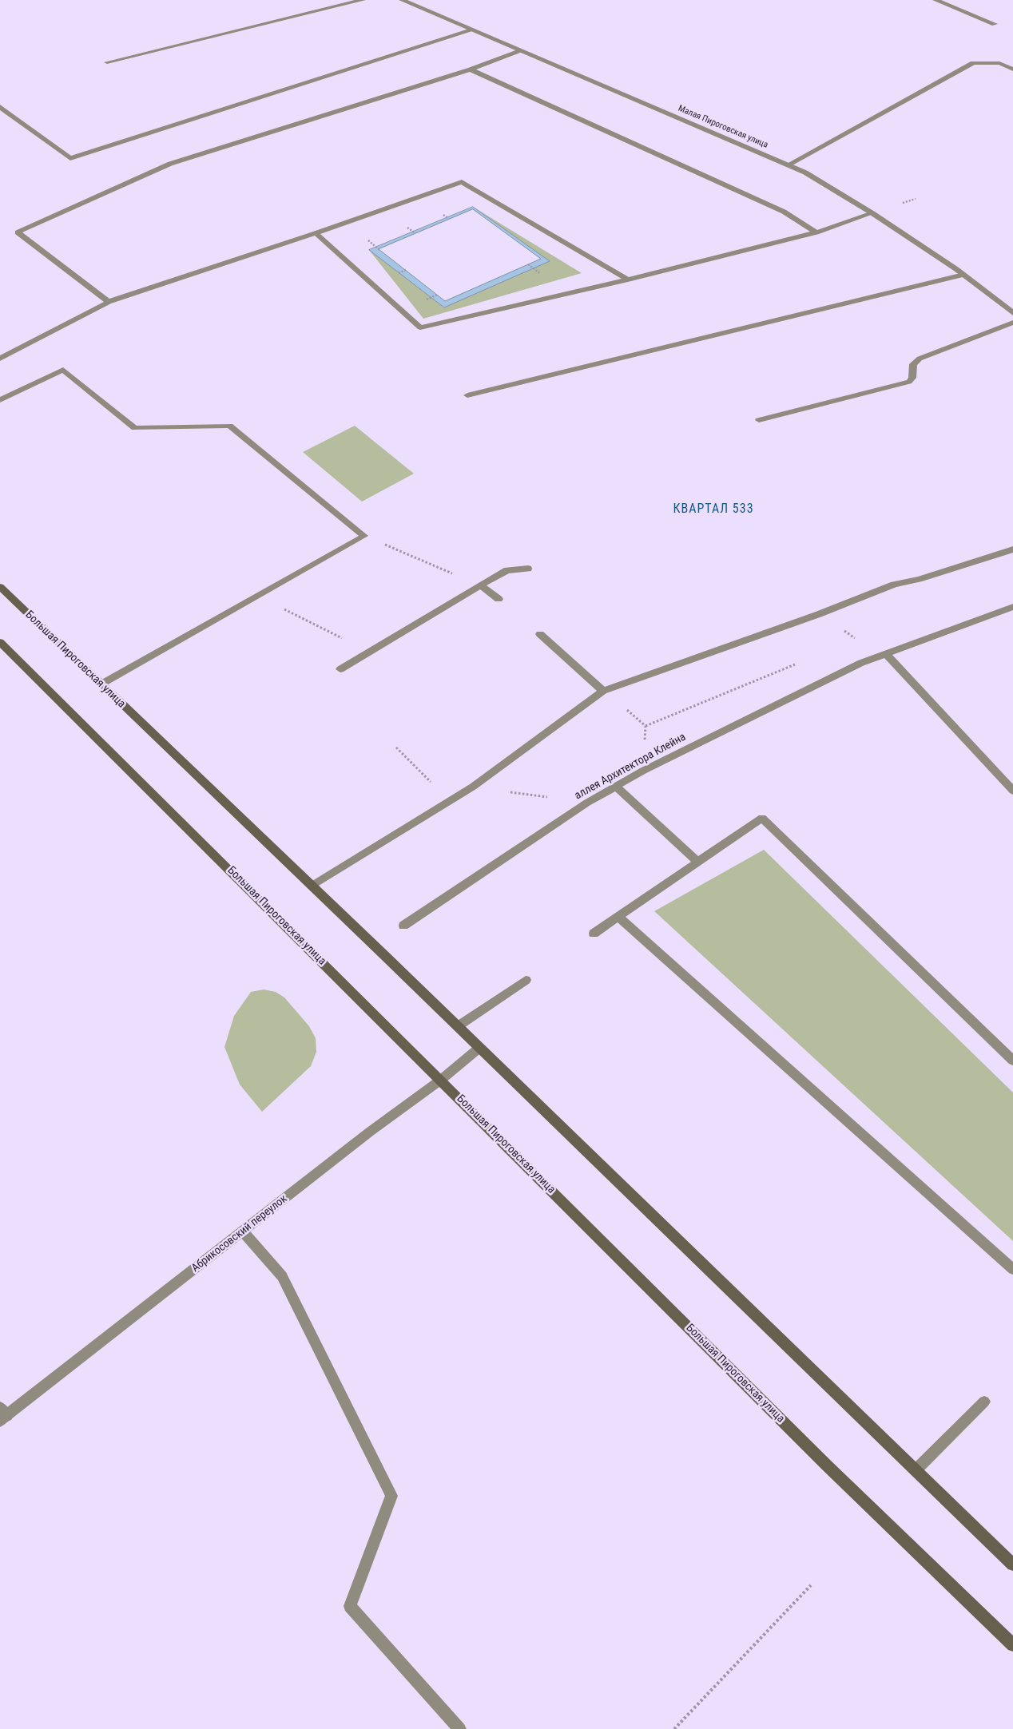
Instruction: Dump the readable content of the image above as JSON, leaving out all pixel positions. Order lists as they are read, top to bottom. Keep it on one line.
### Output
{"streets":{"main road":["Большая Пироговская улица"],"street":["Малая Пироговская улица","аллея Архитектора Клейна","Абрикосовский переулок"]},"crossings":[["Большая Пироговская улица","Абрикосовский переулок"]],"districts":["КВАРТАЛ 533"]}
